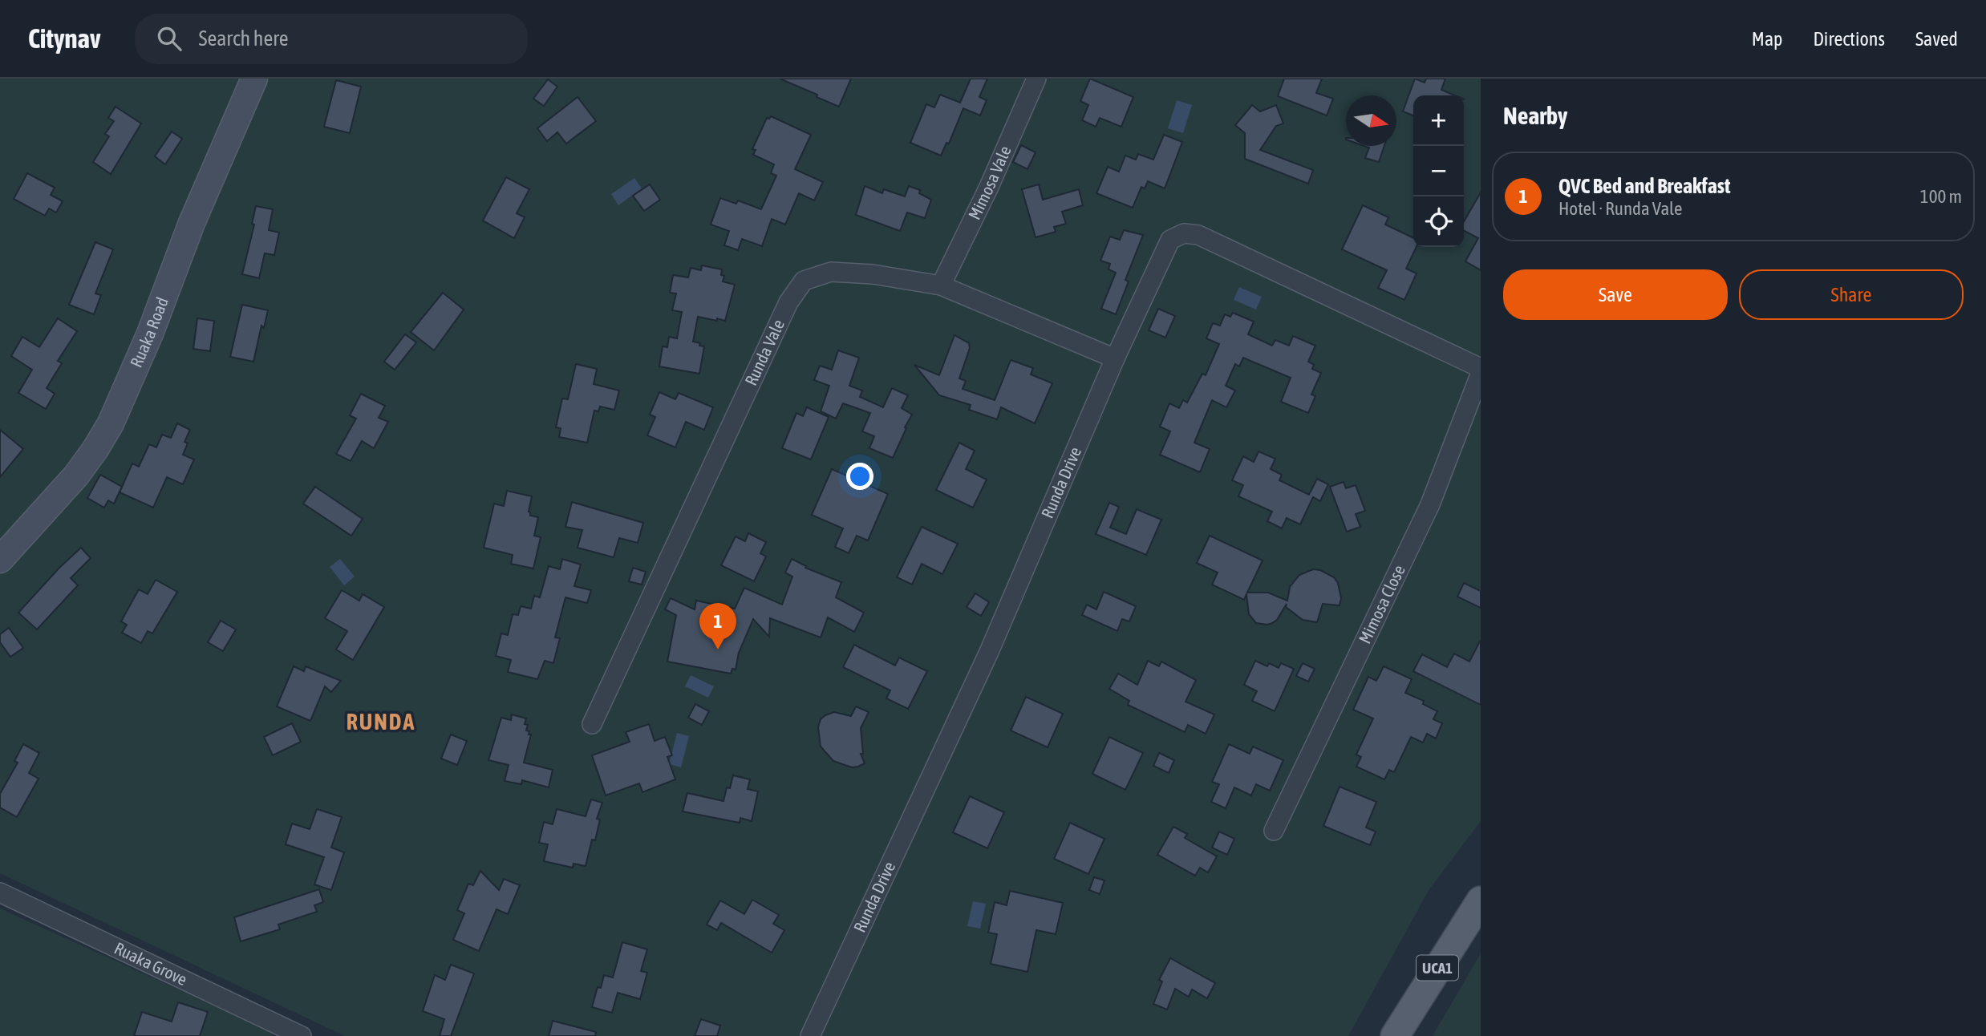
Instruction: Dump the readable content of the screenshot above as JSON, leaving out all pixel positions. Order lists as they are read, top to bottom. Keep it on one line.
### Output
{"streets":{"main road":["UCA1"],"street":["Mimosa Vale","Ruaka Road","Runda Vale","Runda Drive","Mimosa Close","Ruaka Grove"]},"crossings":[["Mimosa Vale","Runda Vale"],["Runda Vale","Runda Drive"]],"districts":["RUNDA"],"north":"right","page":{"header":"Citynav","search":"Search here","nav":["Map","Directions","Saved"],"heading":"Nearby","map_buttons":["+","−"],"list":[{"mark":"1","name":"QVC Bed and Breakfast","note":"Hotel · Runda Vale","value":"100 m"}],"buttons":["Save","Share"],"pins":"1"}}
